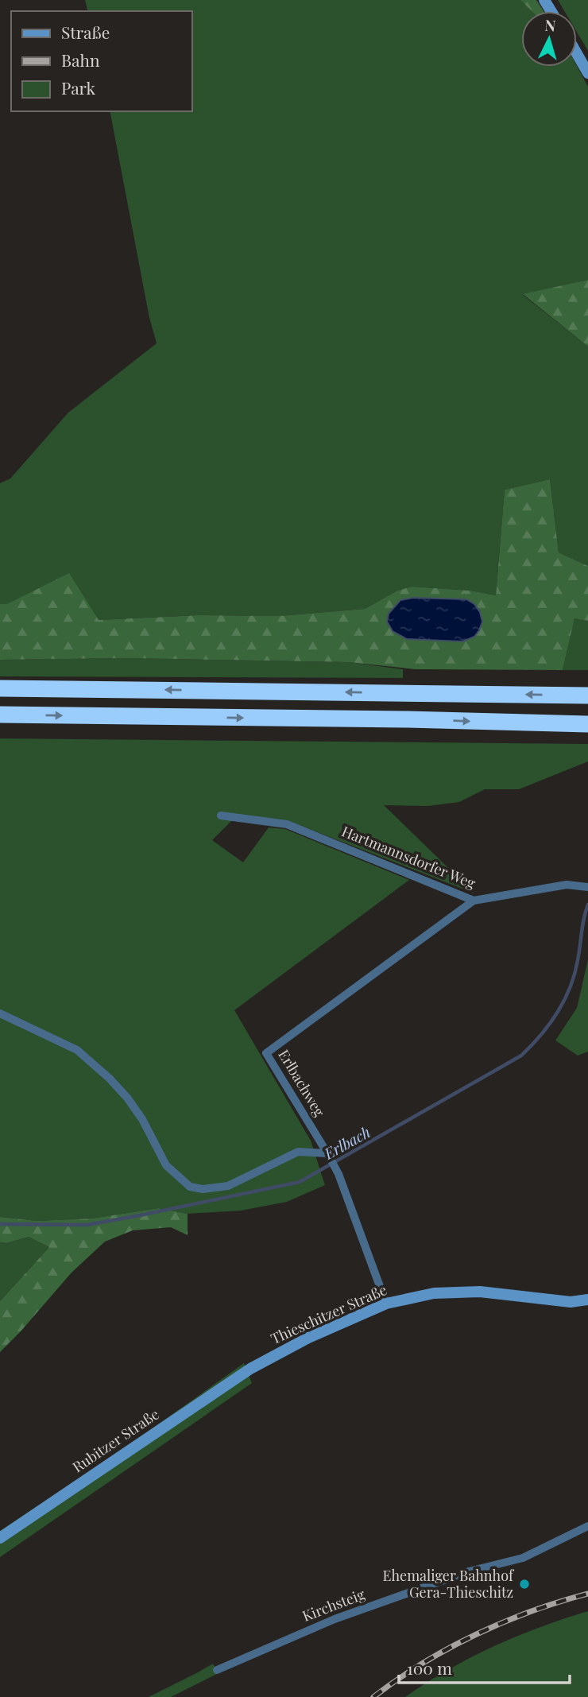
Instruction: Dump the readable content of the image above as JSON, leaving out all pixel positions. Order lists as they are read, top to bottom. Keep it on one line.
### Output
{"streets":{"main road":["Thieschitzer Straße","Rubitzer Straße"],"street":["Hartmannsdorfer Weg","Erlbachweg","Kirchsteig"]},"crossings":[["Hartmannsdorfer Weg","Erlbachweg"],["Erlbachweg","Thieschitzer Straße"],["Thieschitzer Straße","Rubitzer Straße"]],"water":["Erlbach"],"places":["Ehemaliger Bahnhof Gera-Thieschitz"],"legend":["Straße","Bahn","Park"],"scale_bar":"100 m","north":"top"}
